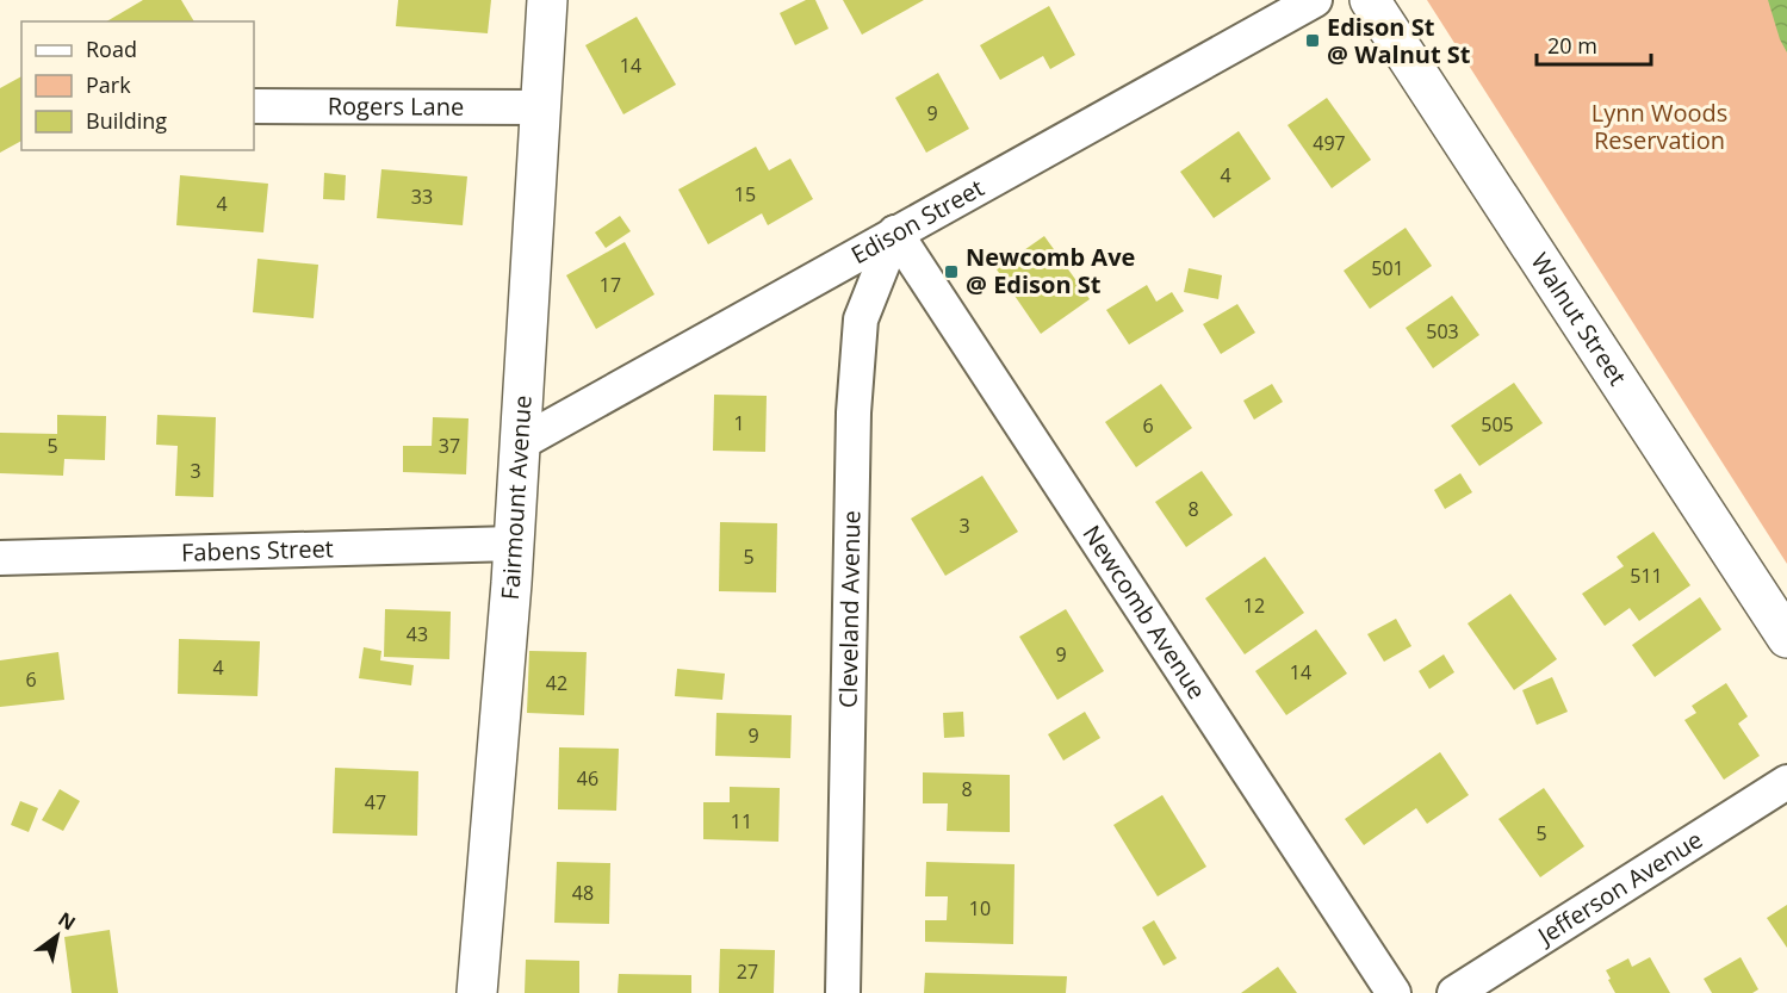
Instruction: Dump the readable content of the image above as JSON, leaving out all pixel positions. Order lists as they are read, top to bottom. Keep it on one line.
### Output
{"streets":{"street":["Rogers Lane","Edison Street","Walnut Street","Fairmount Avenue","Fabens Street","Cleveland Avenue","Newcomb Avenue","Jefferson Avenue"]},"crossings":[["Rogers Lane","Fairmount Avenue"],["Edison Street","Fairmount Avenue"],["Edison Street","Cleveland Avenue"],["Edison Street","Newcomb Avenue"],["Fairmount Avenue","Fabens Street"],["Cleveland Avenue","Newcomb Avenue"]],"parks":["Lynn Woods Reservation"],"places":{"transit":["Edison St @ Walnut St","Newcomb Ave @ Edison St"]},"house_numbers":["14","9","497","4","15","33","4","501","17","503","1","505","6","5","37","3","8","3","5","511","12","43","9","4","14","6","42","9","46","8","47","11","5","48","10","27"],"legend":["Road","Park","Building"],"scale_bar":"20 m","north":"top right"}
